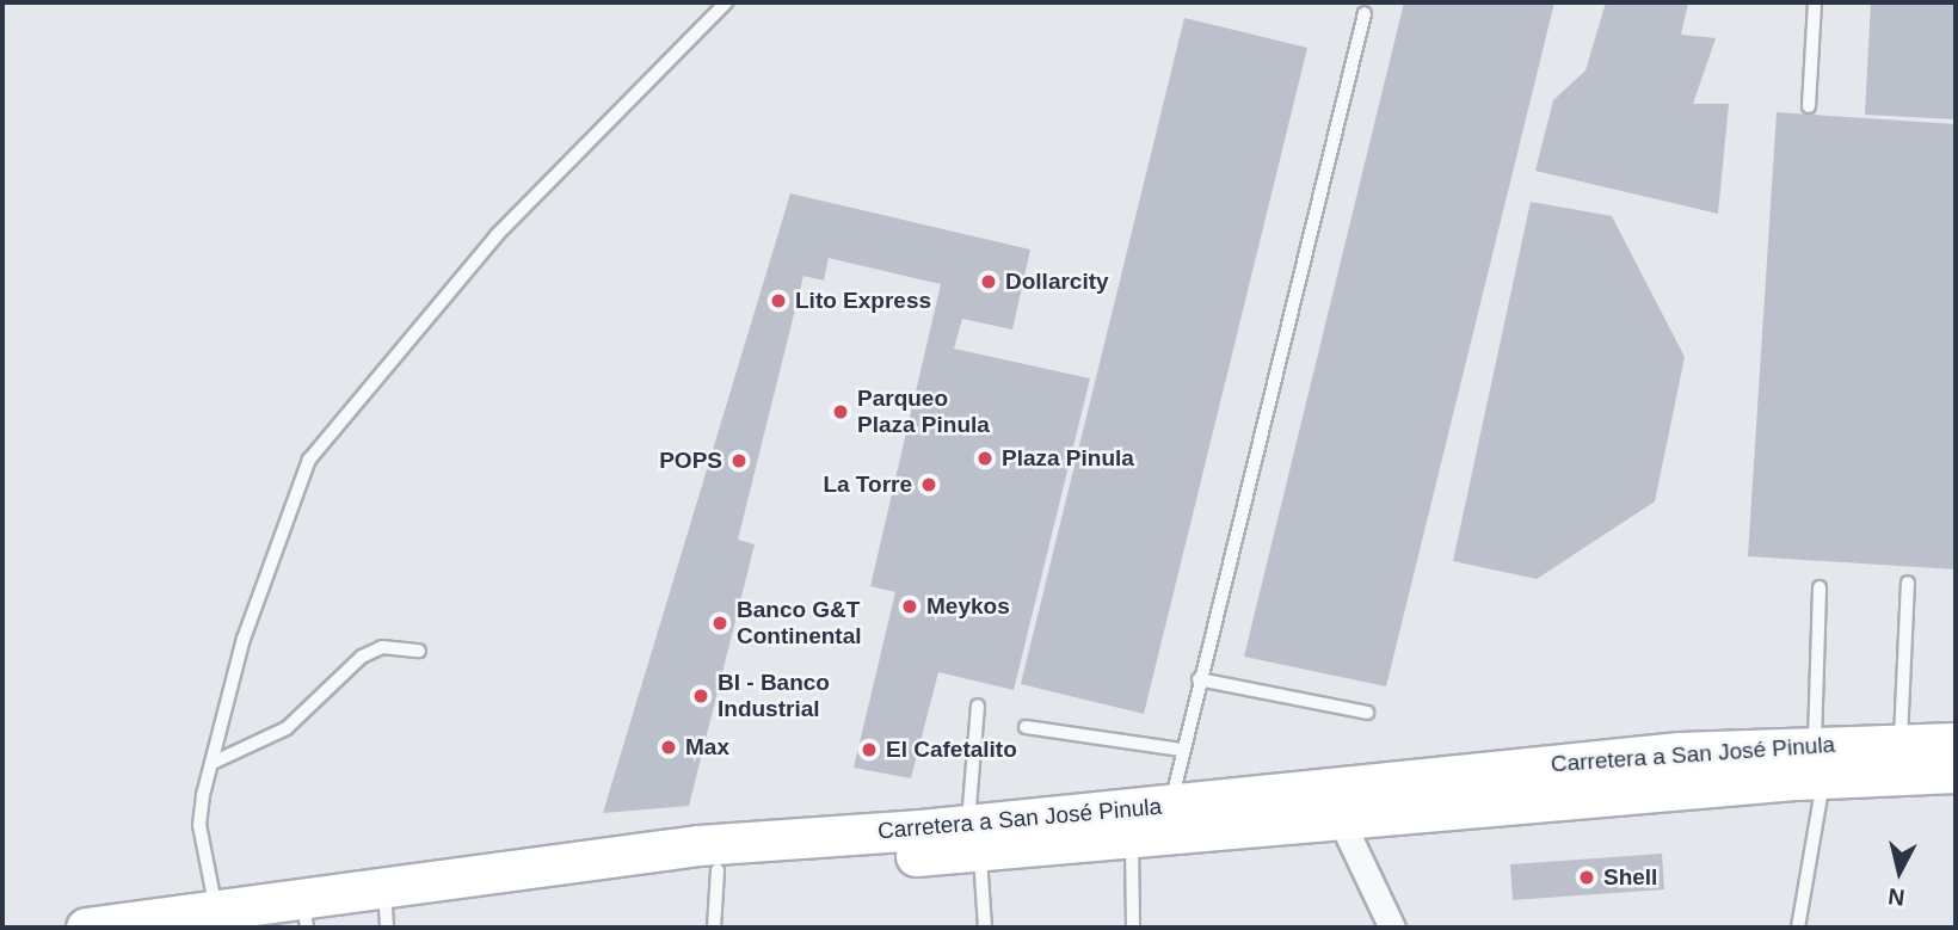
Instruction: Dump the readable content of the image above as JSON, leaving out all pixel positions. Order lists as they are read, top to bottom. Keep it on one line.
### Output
{"streets":{"main road":["Carretera a San José Pinula"]},"places":["Dollarcity","Lito Express","Parqueo Plaza Pinula","Plaza Pinula","POPS","La Torre","Meykos","Banco G&T Continental","BI - Banco Industrial","Max","El Cafetalito","Shell"],"north":"bottom"}
